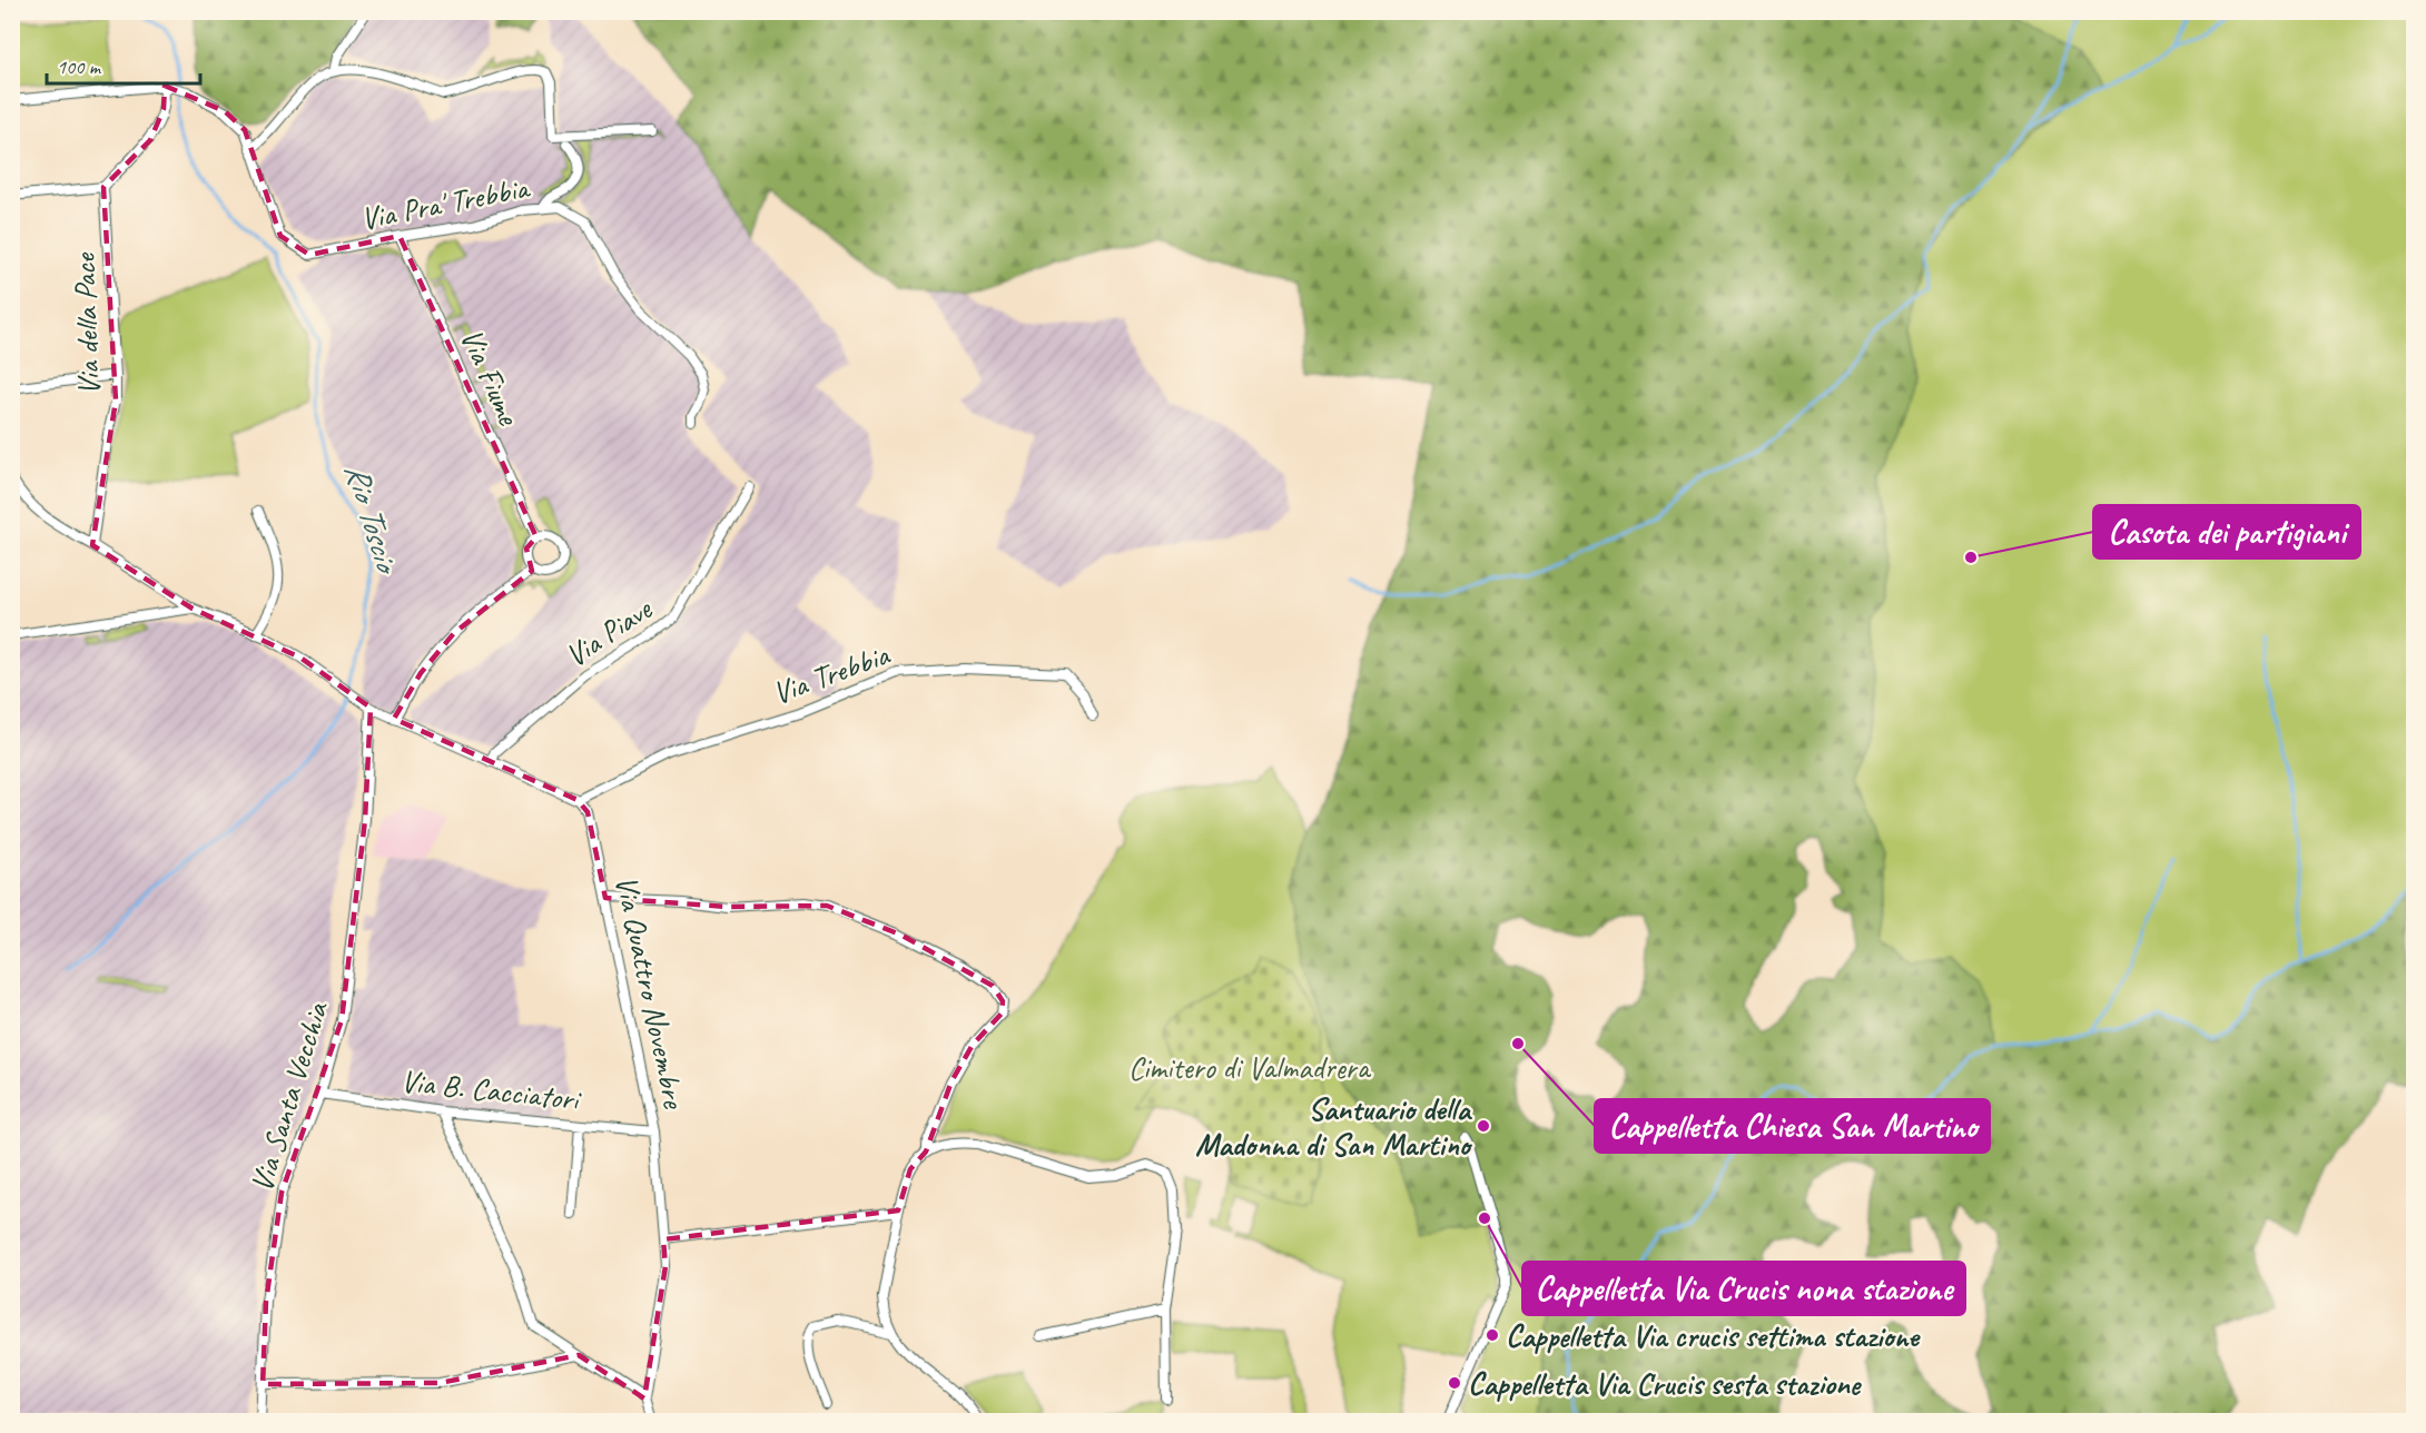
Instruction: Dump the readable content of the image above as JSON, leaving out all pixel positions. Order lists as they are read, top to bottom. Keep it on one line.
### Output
{"streets":{"street":["Via Pra' Trebbia","Via della Pace","Via Fiume","Via Piave","Via Trebbia","Via Quattro Novembre","Via B. Cacciatori","Via Santa Vecchia"]},"crossings":[["Via Pra' Trebbia","Via Fiume"],["Via Trebbia","Via Quattro Novembre"],["Via Quattro Novembre","Via B. Cacciatori"],["Via B. Cacciatori","Via Santa Vecchia"]],"water":["Rio Toscio"],"parks":["Cimitero di Valmadrera"],"places":["Casota dei partigiani","Cappelletta Chiesa San Martino","Santuario della Madonna di San Martino","Cappelletta Via Crucis nona stazione","Cappelletta Via crucis settima stazione","Cappelletta Via Crucis sesta stazione"],"scale_bar":"100 m"}
